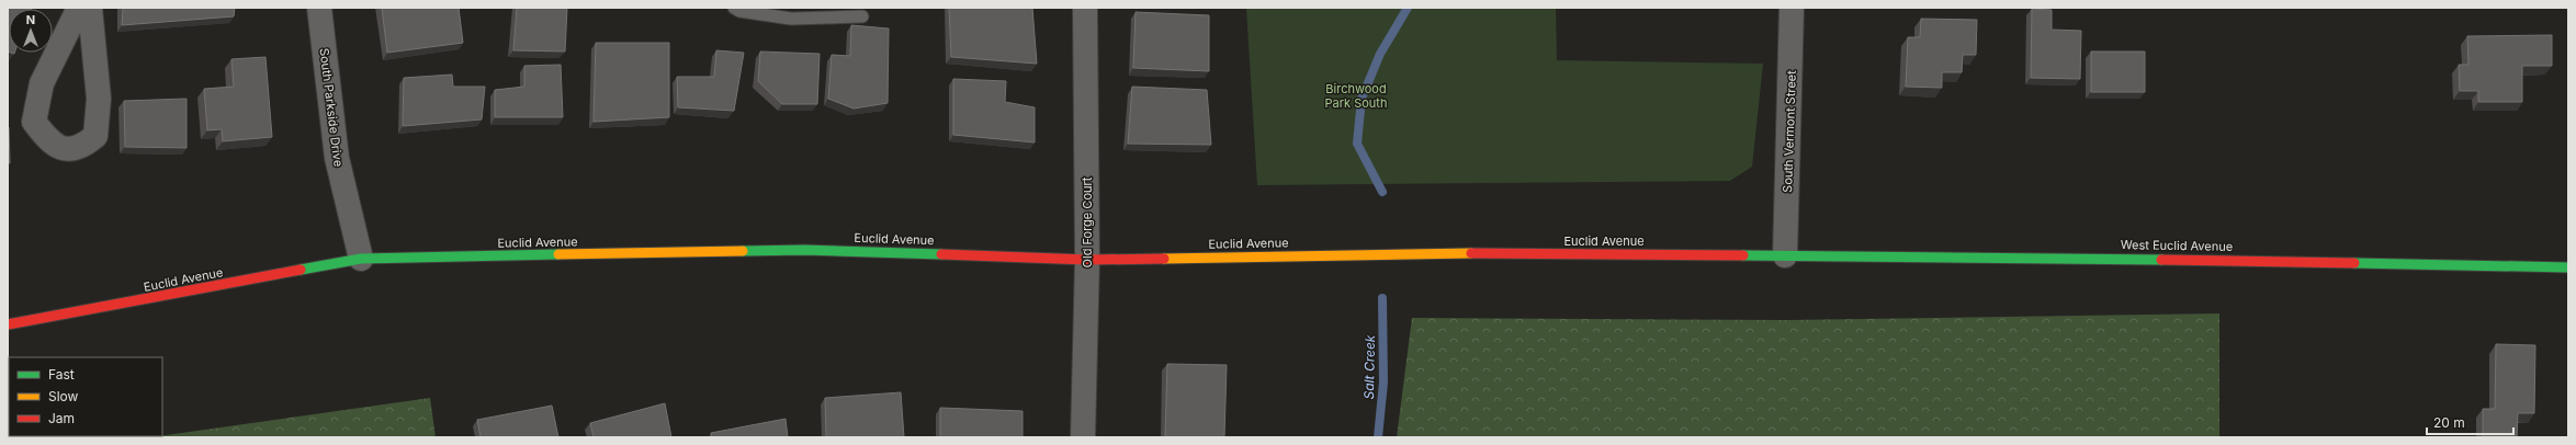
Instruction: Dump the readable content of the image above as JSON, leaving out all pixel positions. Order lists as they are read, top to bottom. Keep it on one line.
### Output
{"streets":{"main road":["Euclid Avenue","West Euclid Avenue"],"street":["South Parkside Drive","South Vermont Street","Old Forge Court"]},"crossings":[["South Parkside Drive","Euclid Avenue"],["South Vermont Street","Euclid Avenue"],["South Vermont Street","West Euclid Avenue"],["Old Forge Court","Euclid Avenue"],["Euclid Avenue","West Euclid Avenue"]],"water":["Salt Creek"],"parks":["Birchwood Park South"],"legend":["Fast","Slow","Jam"],"scale_bar":"20 m","north":"top"}
